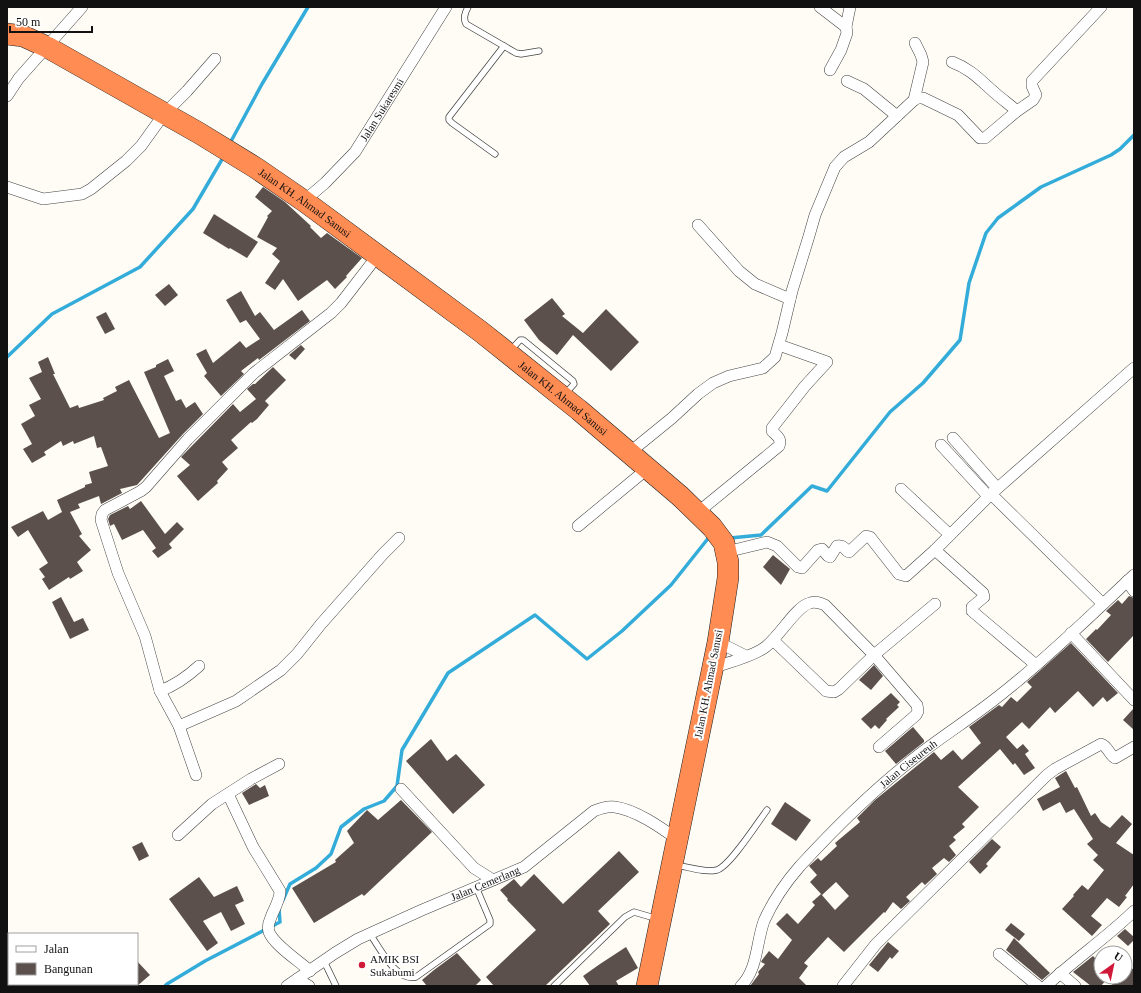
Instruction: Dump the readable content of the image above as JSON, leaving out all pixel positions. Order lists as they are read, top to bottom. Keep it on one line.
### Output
{"streets":{"highway":["Jalan KH. Ahmad Sanusi"],"street":["Jalan Sukaresmi","Jalan Ciseureuh","Jalan Cemerlang"]},"crossings":[["Jalan Sukaresmi","Jalan KH. Ahmad Sanusi"],["Jalan KH. Ahmad Sanusi","Jalan Cemerlang"]],"places":["AMIK BSI Sukabumi"],"legend":["Jalan","Bangunan"],"scale_bar":"50 m","north":"top right"}
